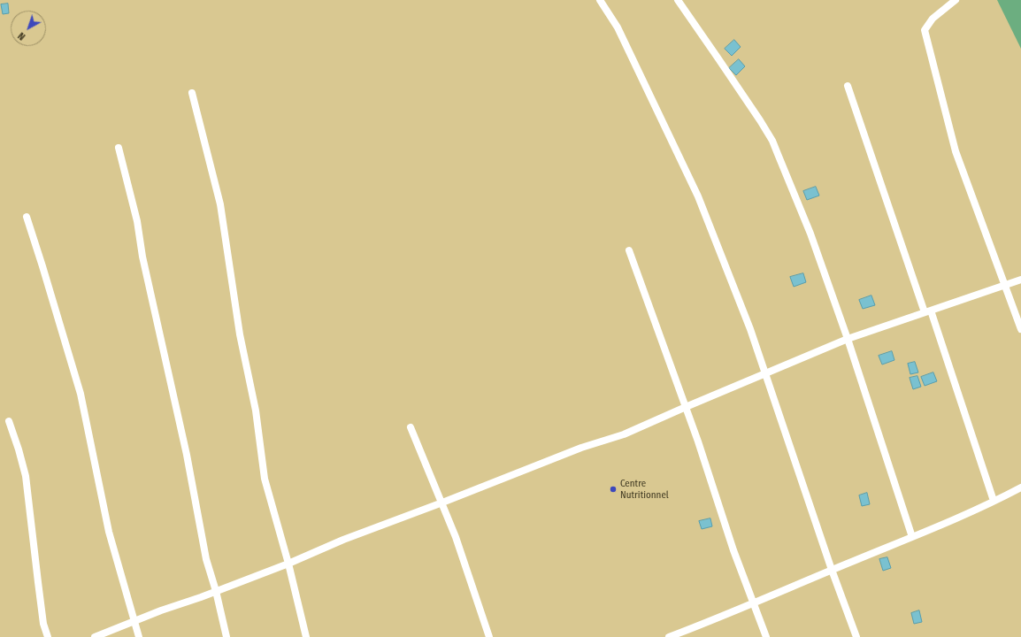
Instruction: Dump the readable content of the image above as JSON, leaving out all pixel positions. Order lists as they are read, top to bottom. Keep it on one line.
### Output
{"places":["Centre Nutritionnel"],"north":"bottom left"}
